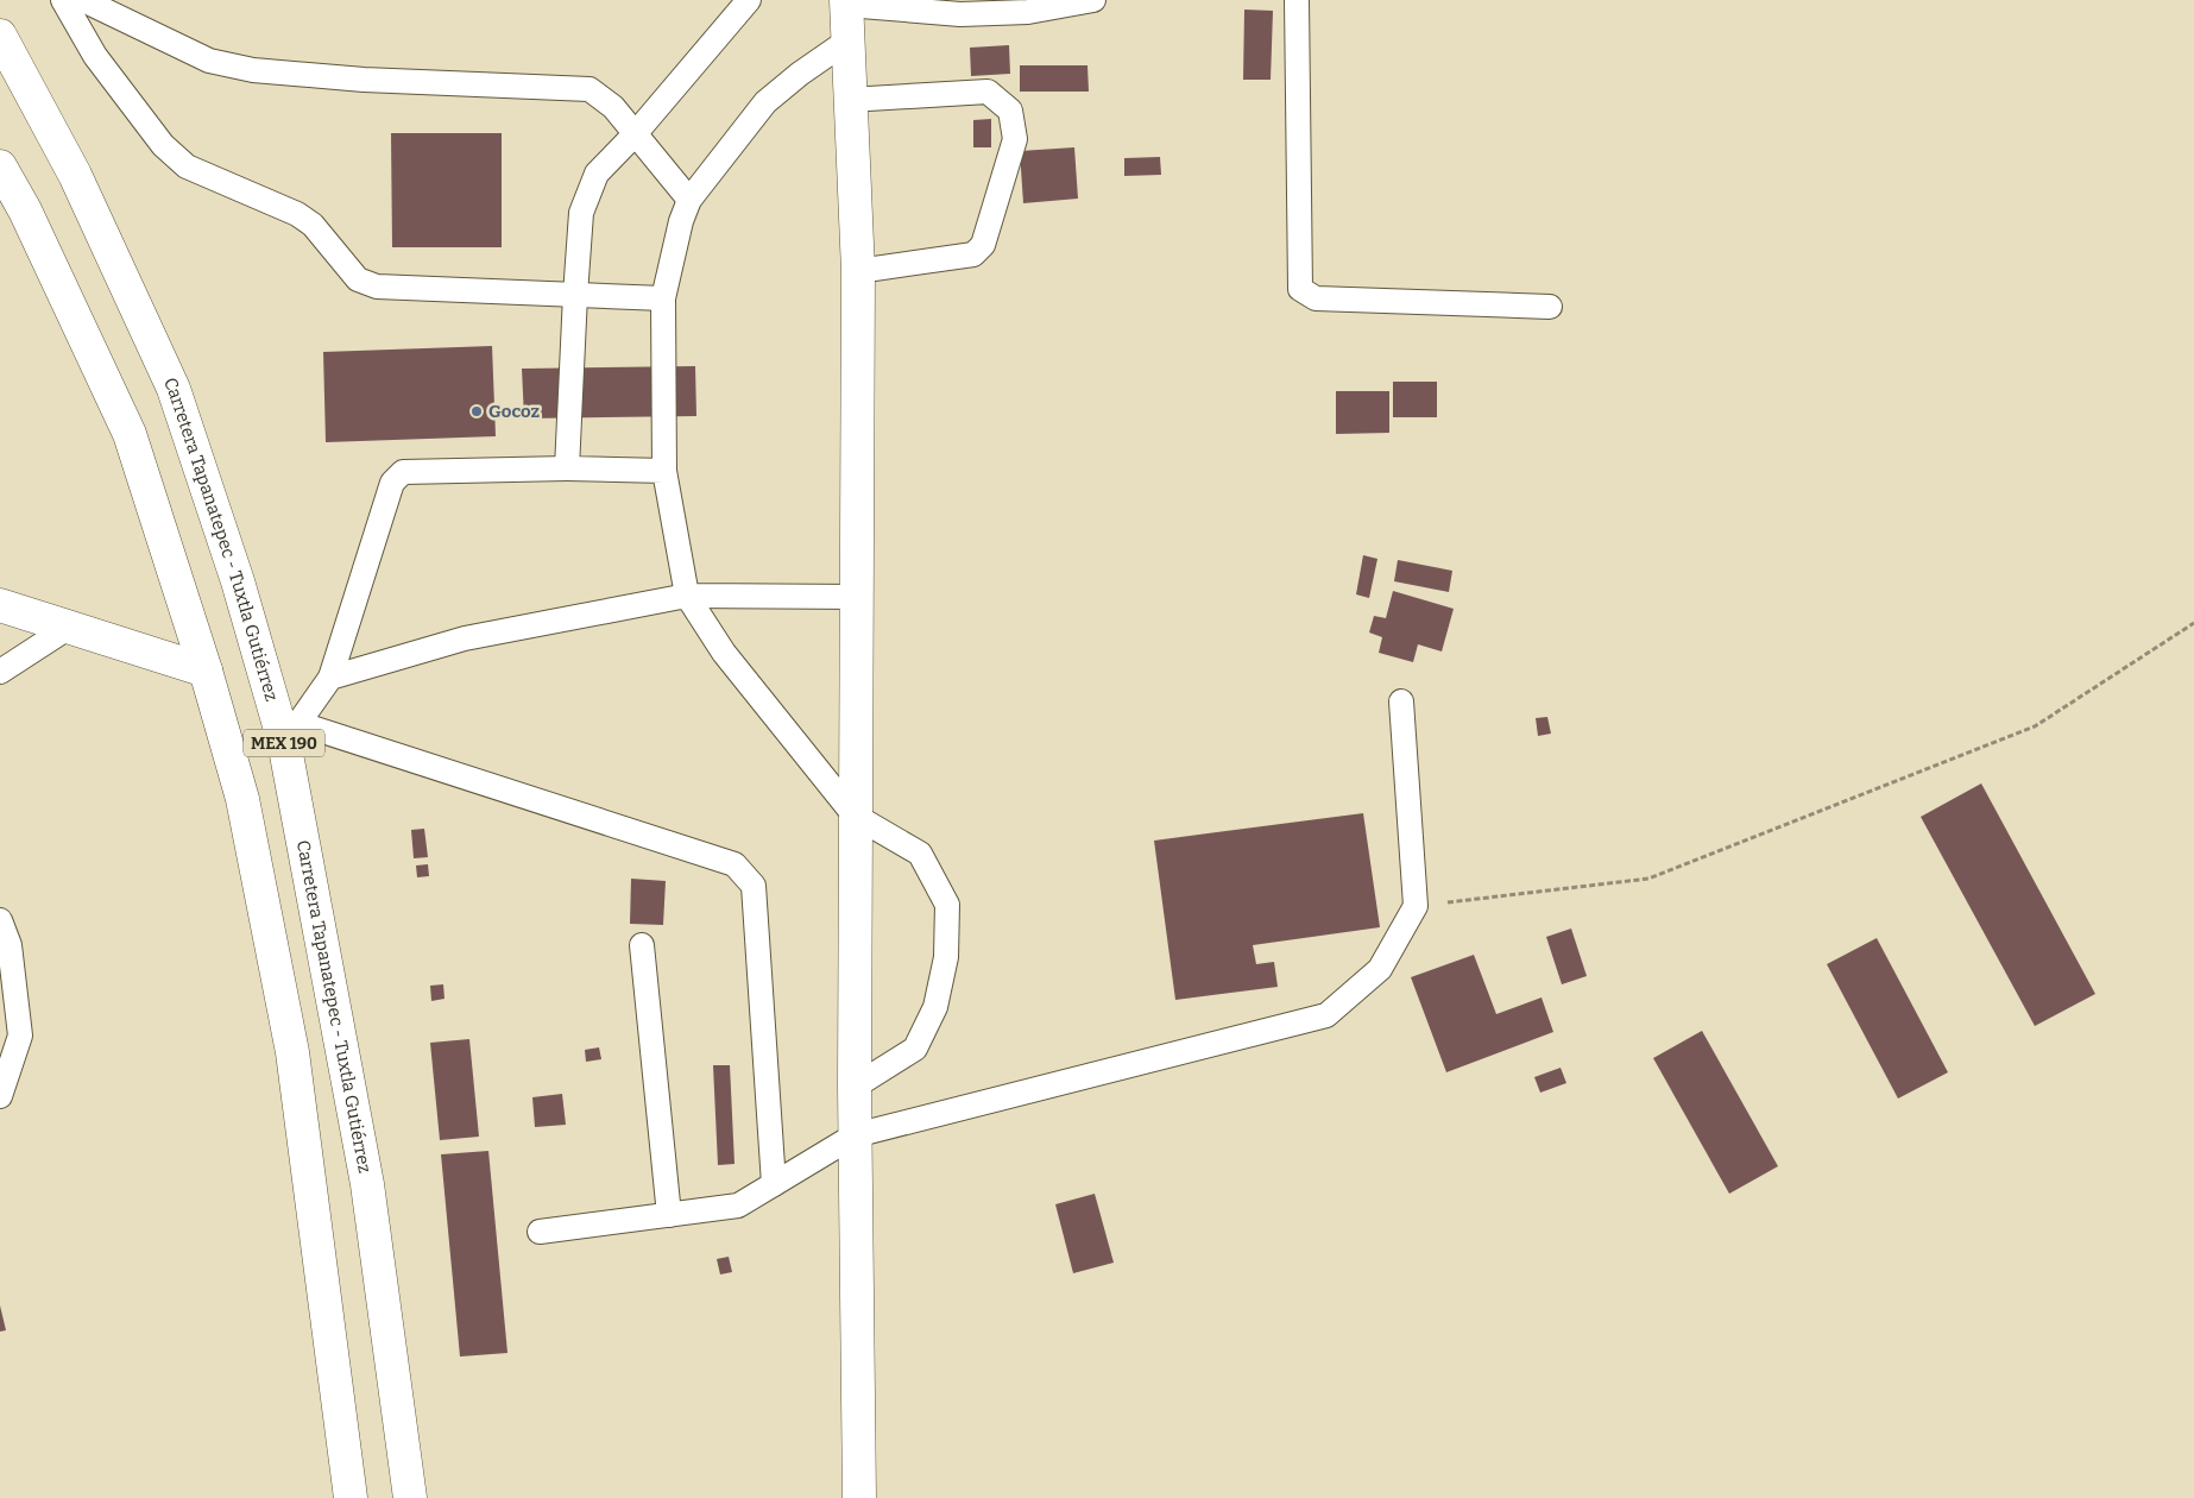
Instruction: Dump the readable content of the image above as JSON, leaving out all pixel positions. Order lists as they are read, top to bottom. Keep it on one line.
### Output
{"streets":{"main road":["Carretera Tapanatepec - Tuxtla Gutiérrez","MEX 190"]},"places":["Gocoz"]}
